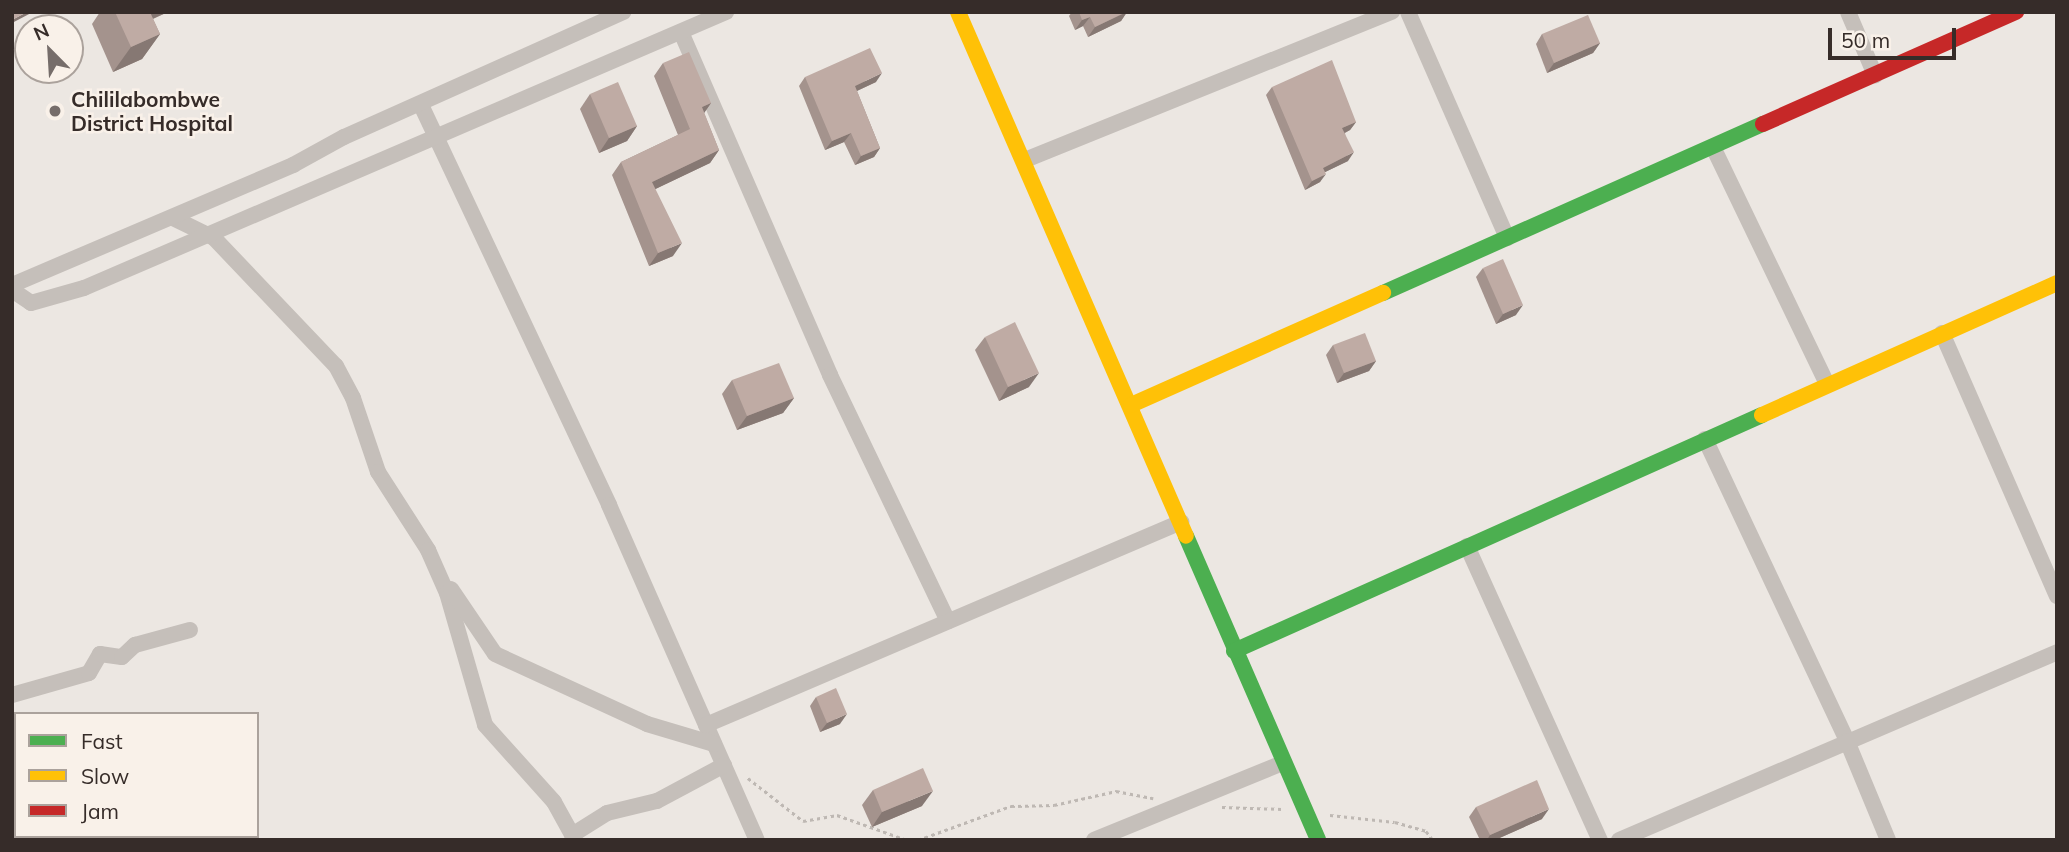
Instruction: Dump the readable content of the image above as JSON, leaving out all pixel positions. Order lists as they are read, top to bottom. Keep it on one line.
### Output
{"places":["Chililabombwe District Hospital"],"legend":["Fast","Slow","Jam"],"scale_bar":"50 m","north":"top left"}
